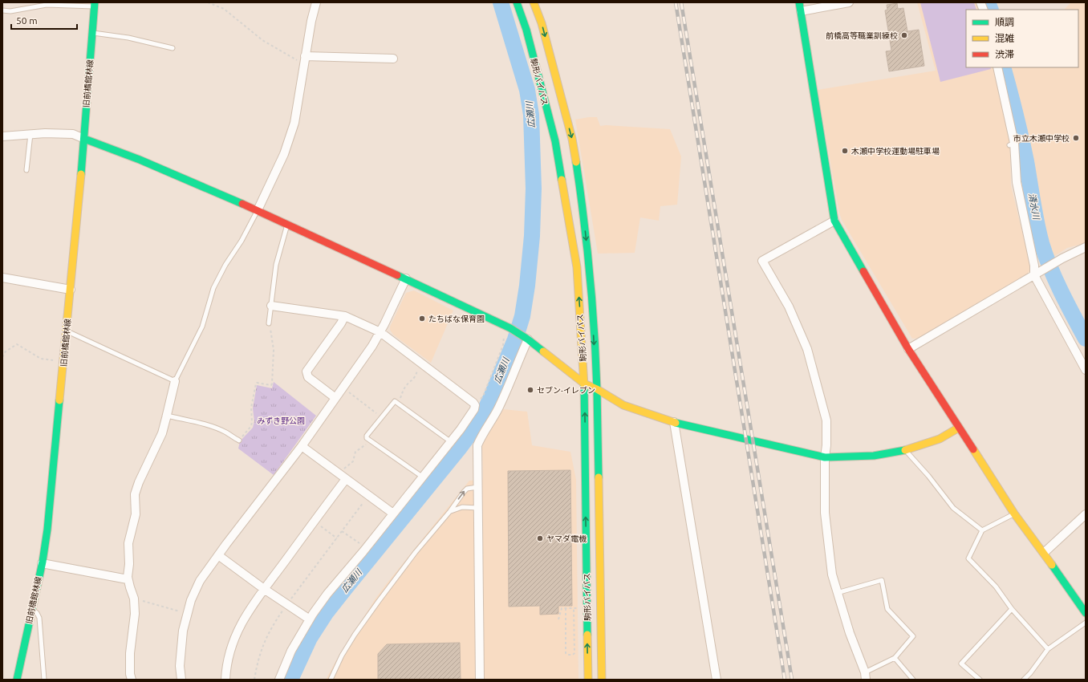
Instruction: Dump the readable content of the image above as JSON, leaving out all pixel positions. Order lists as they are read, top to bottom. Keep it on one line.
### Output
{"streets":{"street":["駒形バイパス","旧前橋館林線"]},"water":["広瀬川","清水川"],"parks":["みずき野公園"],"places":["前橋高等職業訓練校","市立木瀬中学校","木瀬中学校運動場駐車場","たちばな保育園","セブン-イレブン","ヤマダ電機"],"legend":["順調","混雑","渋滞"],"scale_bar":"50 m"}
